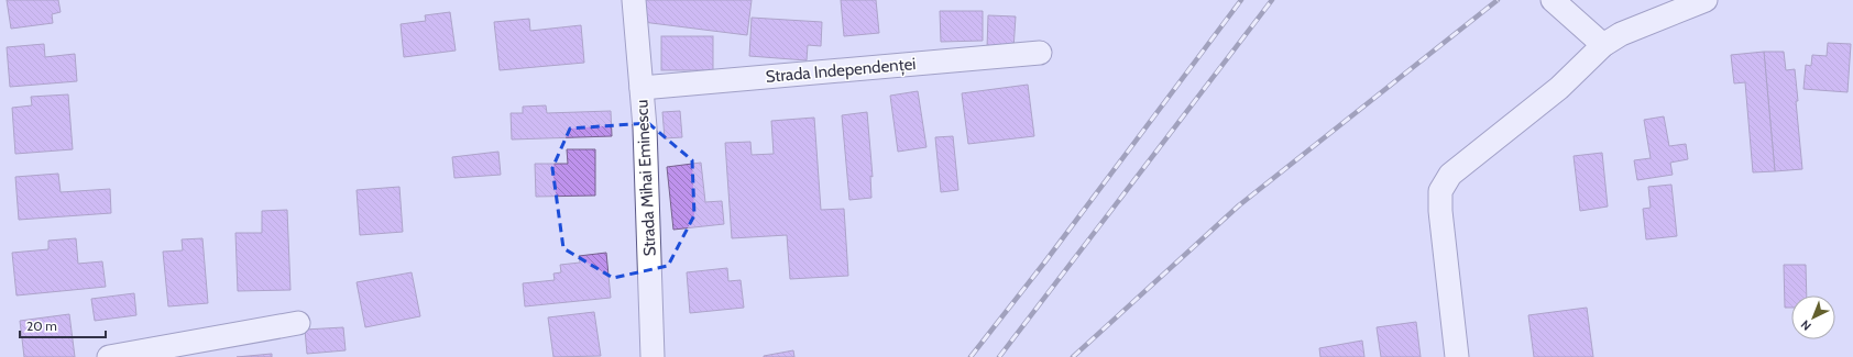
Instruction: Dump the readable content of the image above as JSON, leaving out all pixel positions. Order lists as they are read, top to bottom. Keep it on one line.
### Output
{"streets":{"street":["Strada Independenței","Strada Mihai Eminescu"]},"crossings":[["Strada Independenței","Strada Mihai Eminescu"]],"scale_bar":"20 m","north":"bottom left"}
